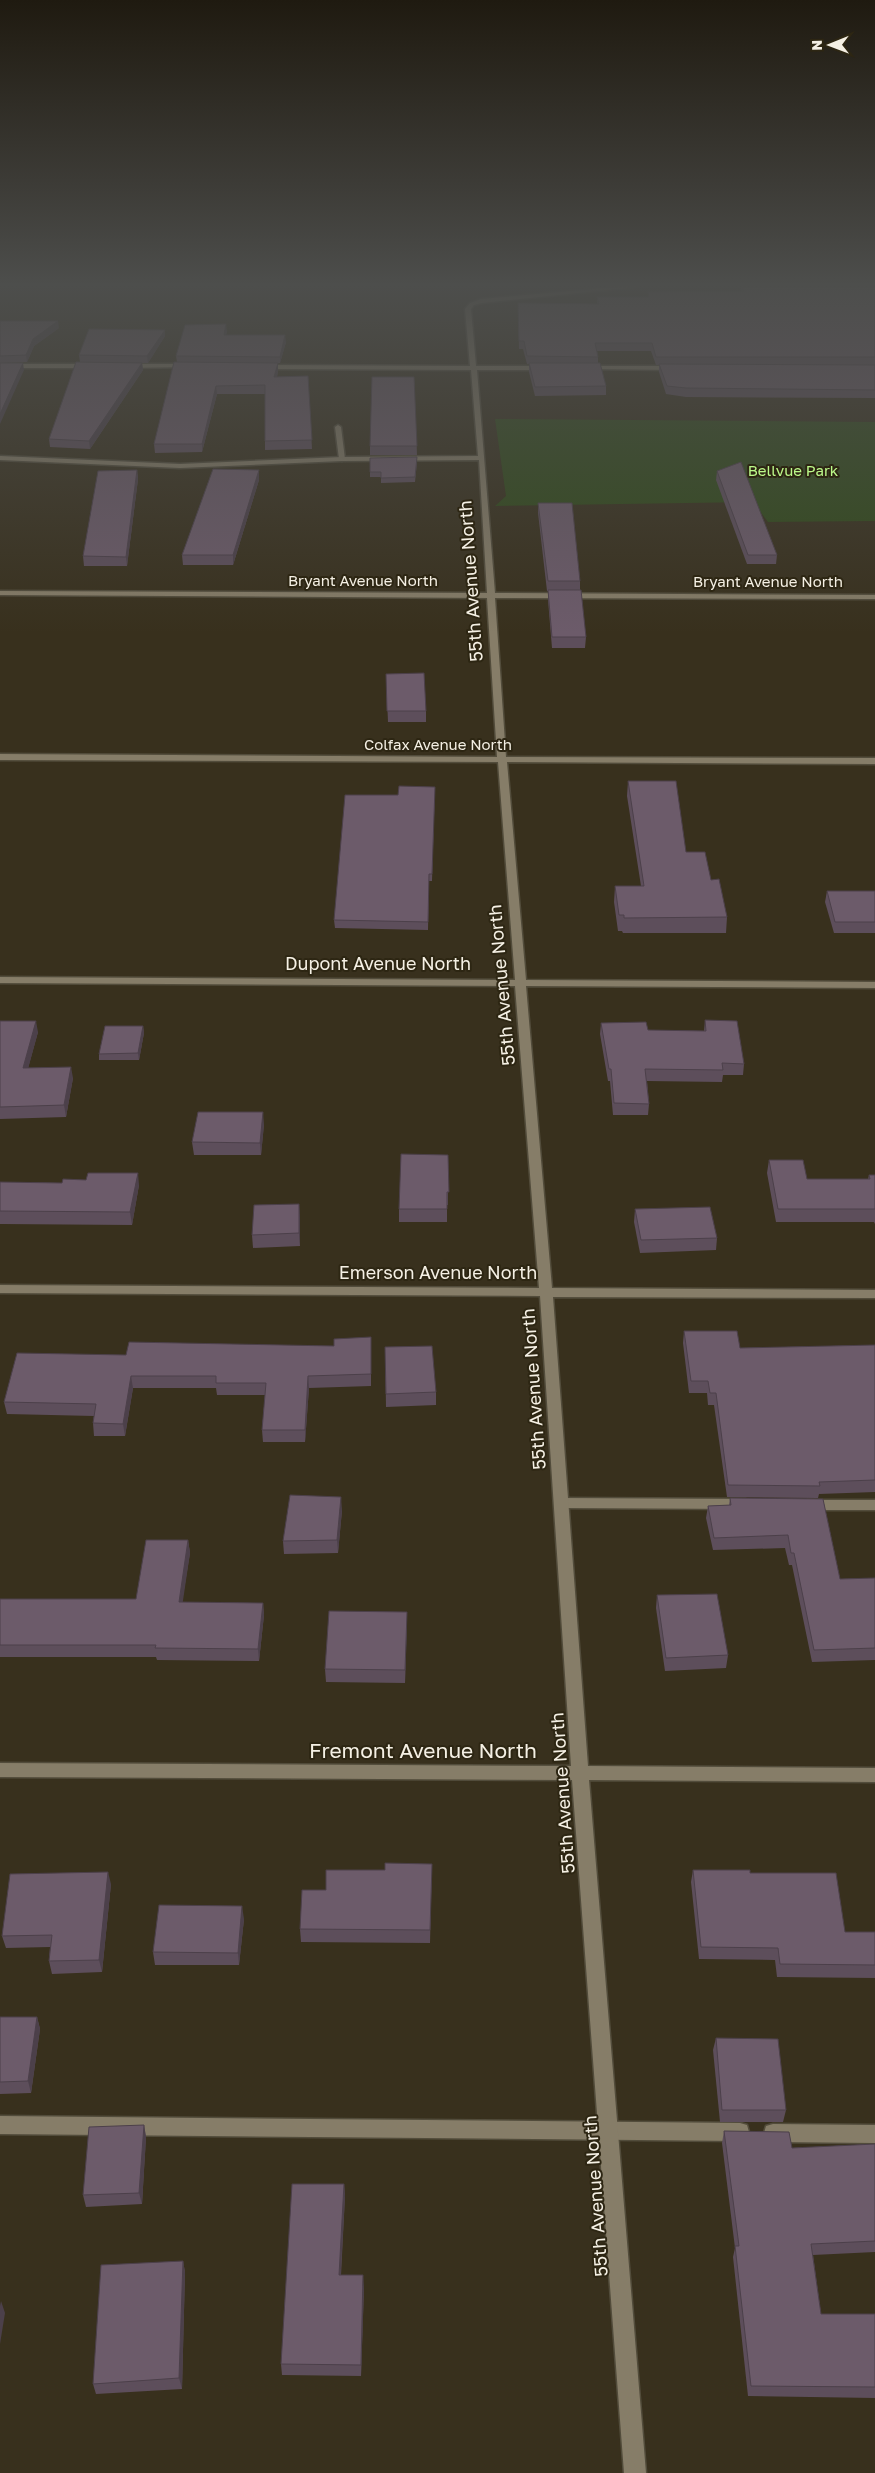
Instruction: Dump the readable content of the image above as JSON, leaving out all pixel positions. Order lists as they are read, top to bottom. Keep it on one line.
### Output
{"streets":{"street":["Bryant Avenue North","55th Avenue North","Colfax Avenue North","Dupont Avenue North","Emerson Avenue North","Fremont Avenue North"]},"crossings":[["Bryant Avenue North","55th Avenue North"],["55th Avenue North","Colfax Avenue North"],["55th Avenue North","Dupont Avenue North"],["55th Avenue North","Emerson Avenue North"],["55th Avenue North","Fremont Avenue North"]],"parks":["Bellvue Park"],"north":"left"}
